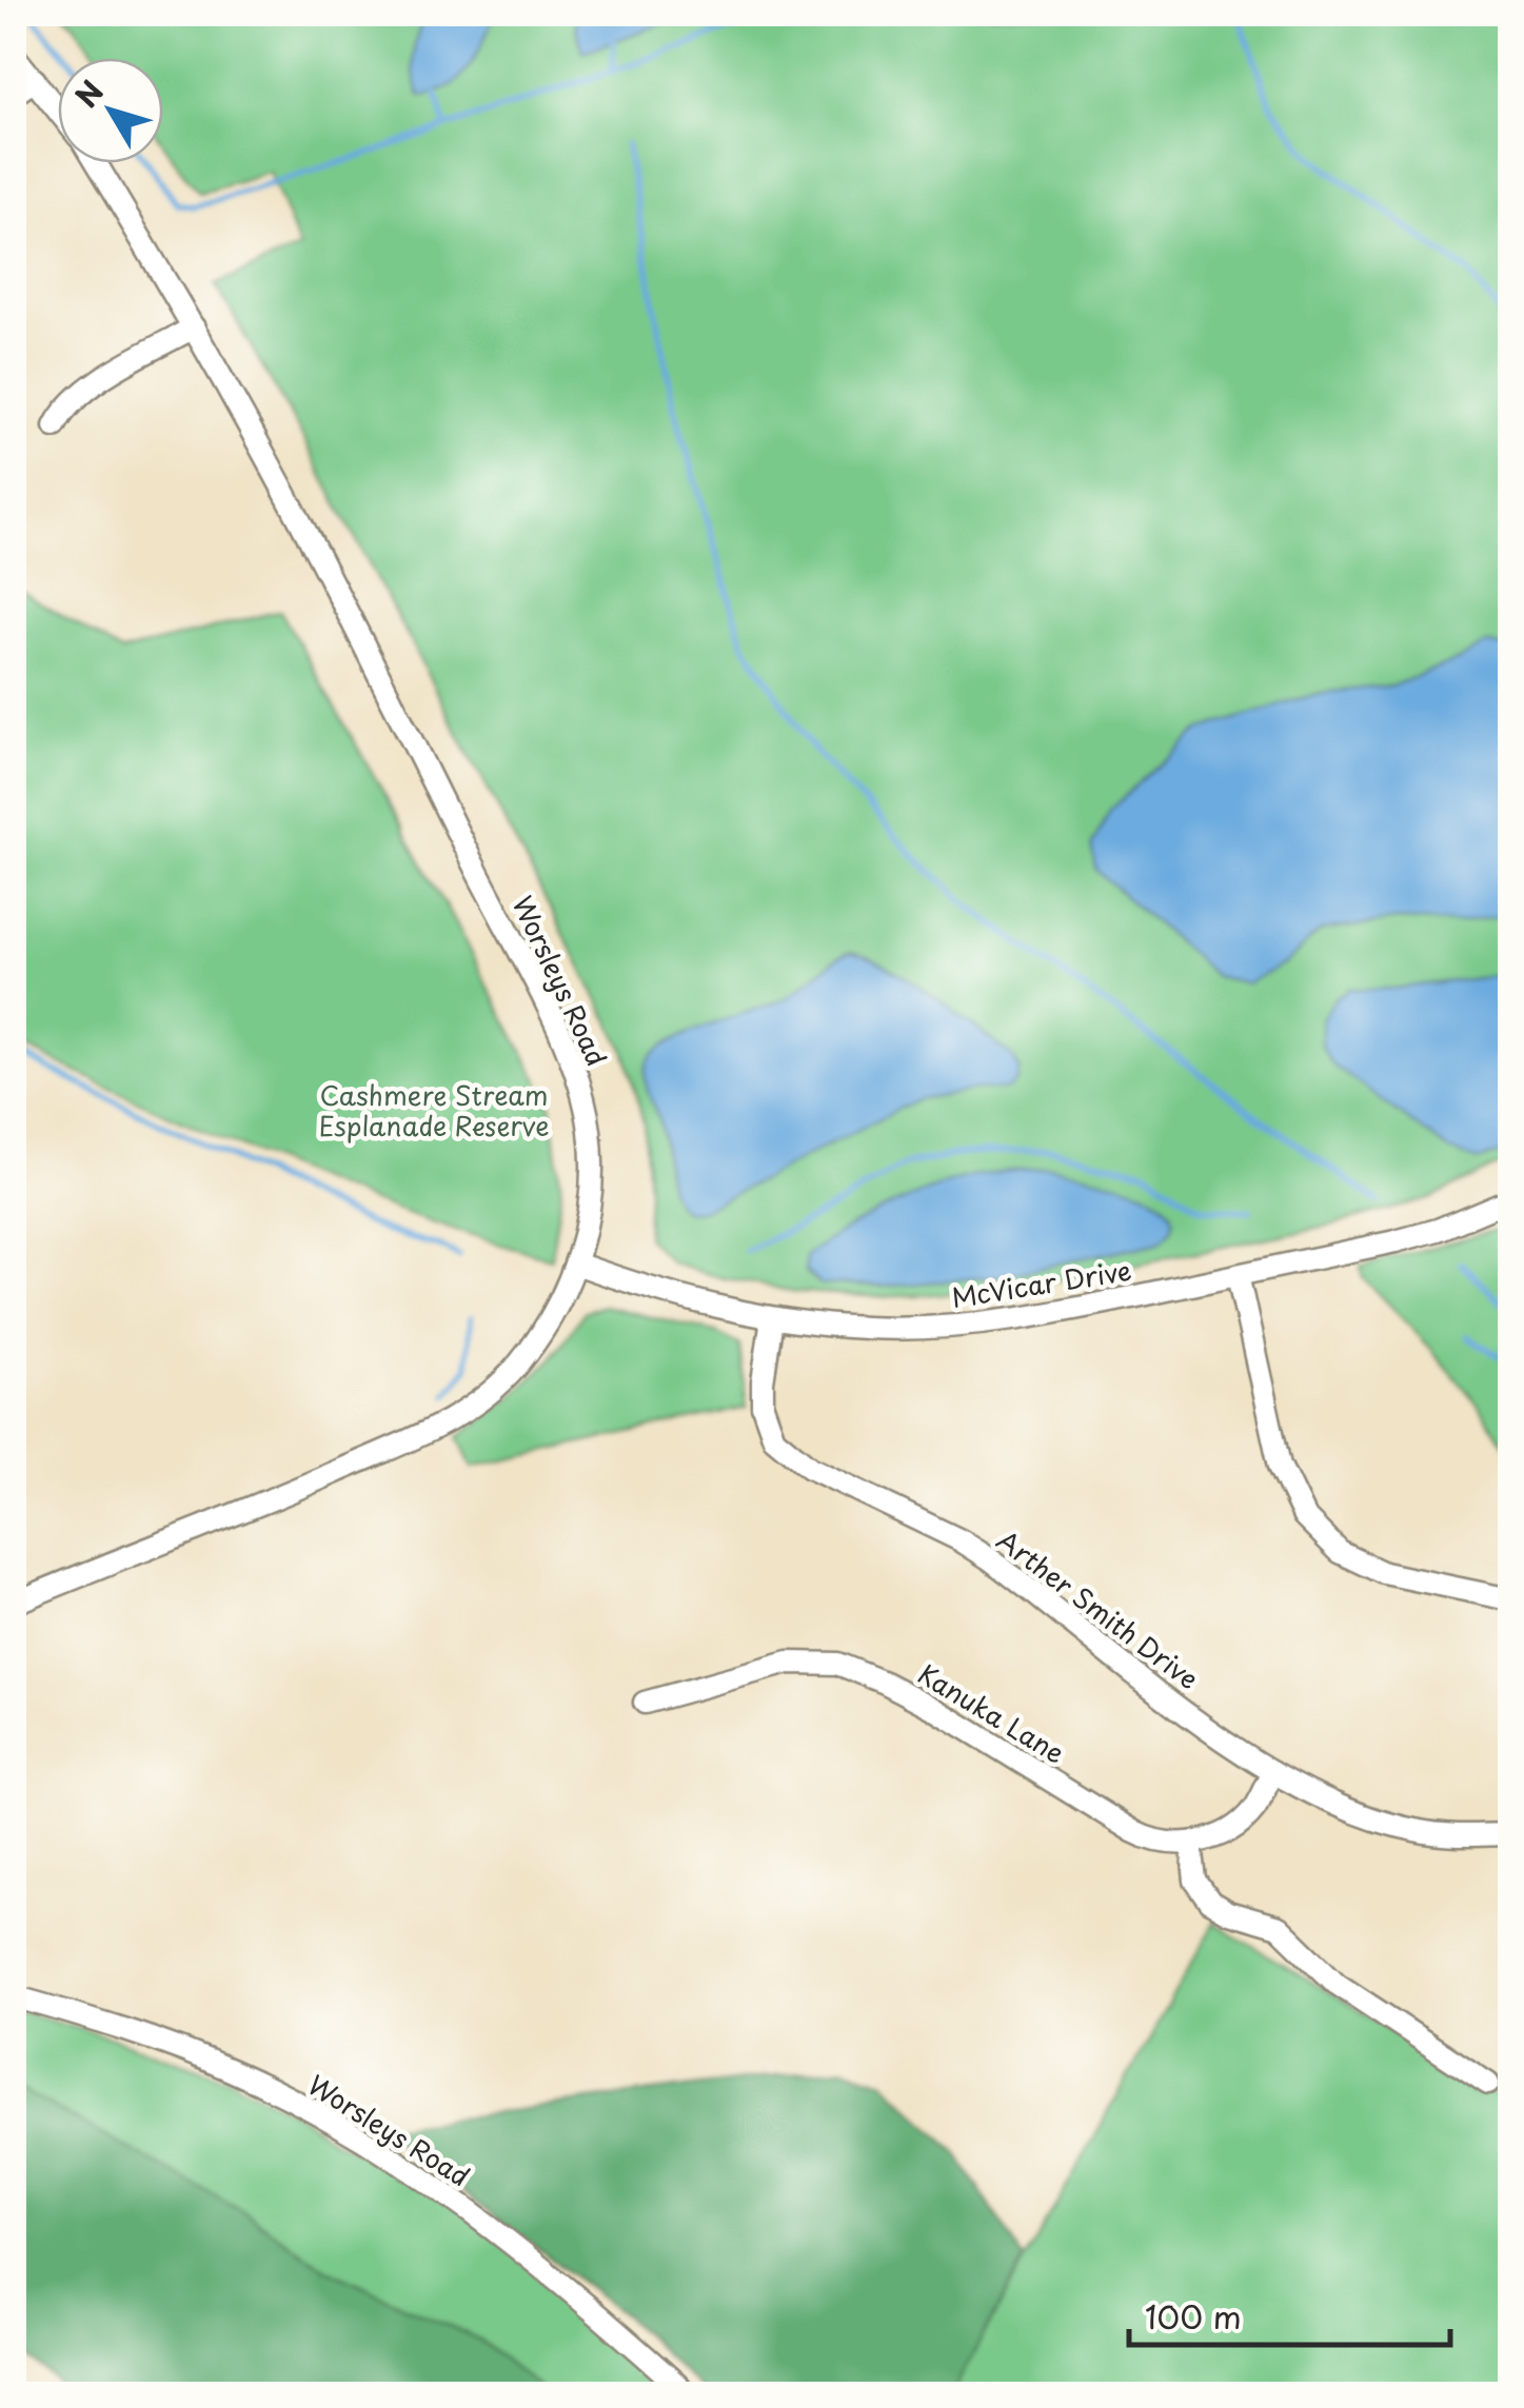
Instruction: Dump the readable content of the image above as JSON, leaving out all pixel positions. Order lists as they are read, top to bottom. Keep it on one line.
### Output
{"streets":{"street":["Worsleys Road","McVicar Drive","Arther Smith Drive","Kanuka Lane"]},"crossings":[["Worsleys Road","McVicar Drive"],["McVicar Drive","Arther Smith Drive"]],"parks":["Cashmere Stream Esplanade Reserve"],"scale_bar":"100 m","north":"top left"}
